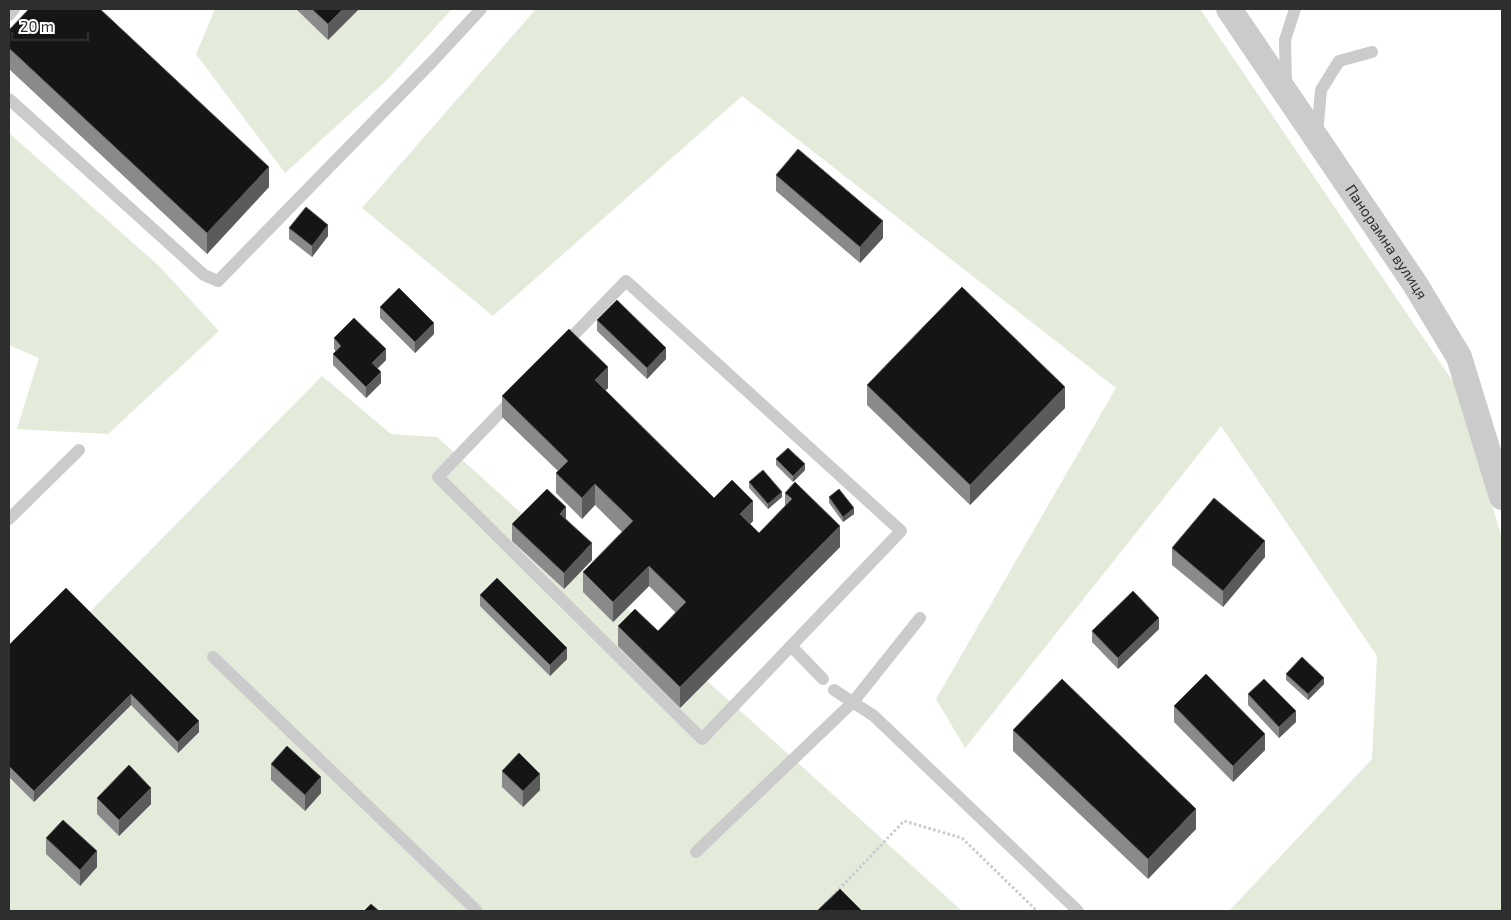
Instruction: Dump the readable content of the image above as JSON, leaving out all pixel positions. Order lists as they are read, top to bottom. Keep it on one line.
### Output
{"streets":{"street":["Панорамна вулиця"]},"scale_bar":"20 m"}
